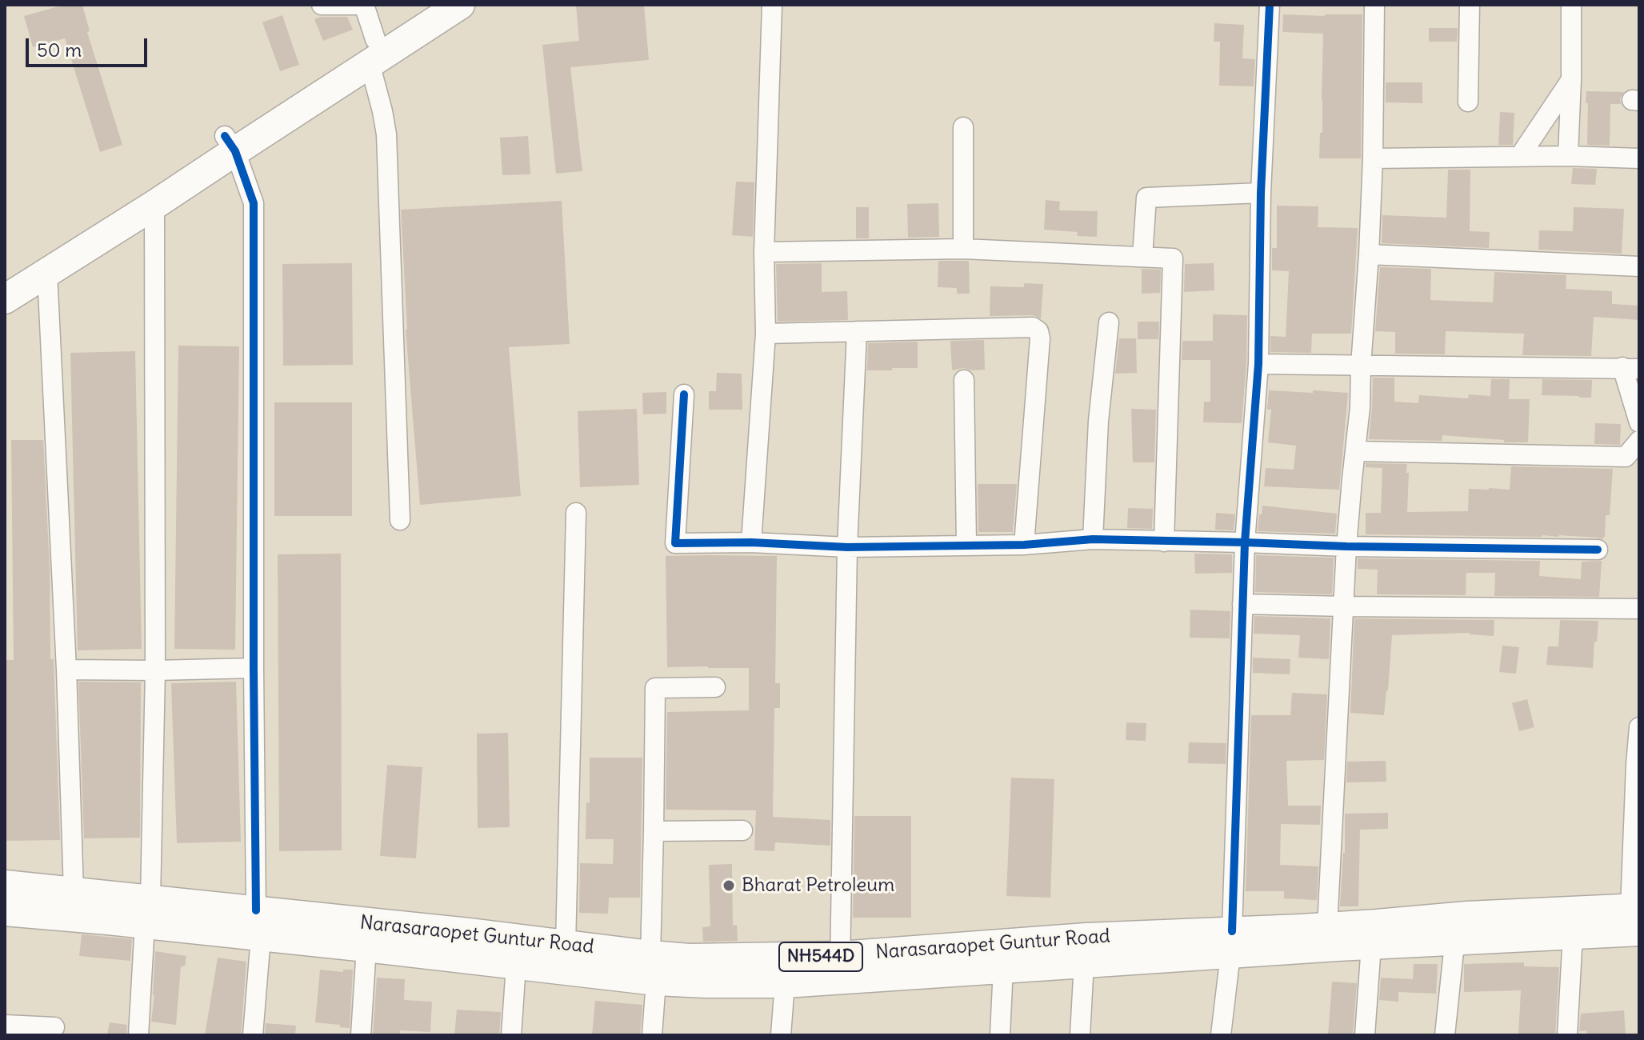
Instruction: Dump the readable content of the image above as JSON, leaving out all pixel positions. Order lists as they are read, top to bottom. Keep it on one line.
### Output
{"streets":{"highway":["Narasaraopet Guntur Road","NH544D"]},"places":["Bharat Petroleum"],"scale_bar":"50 m"}
